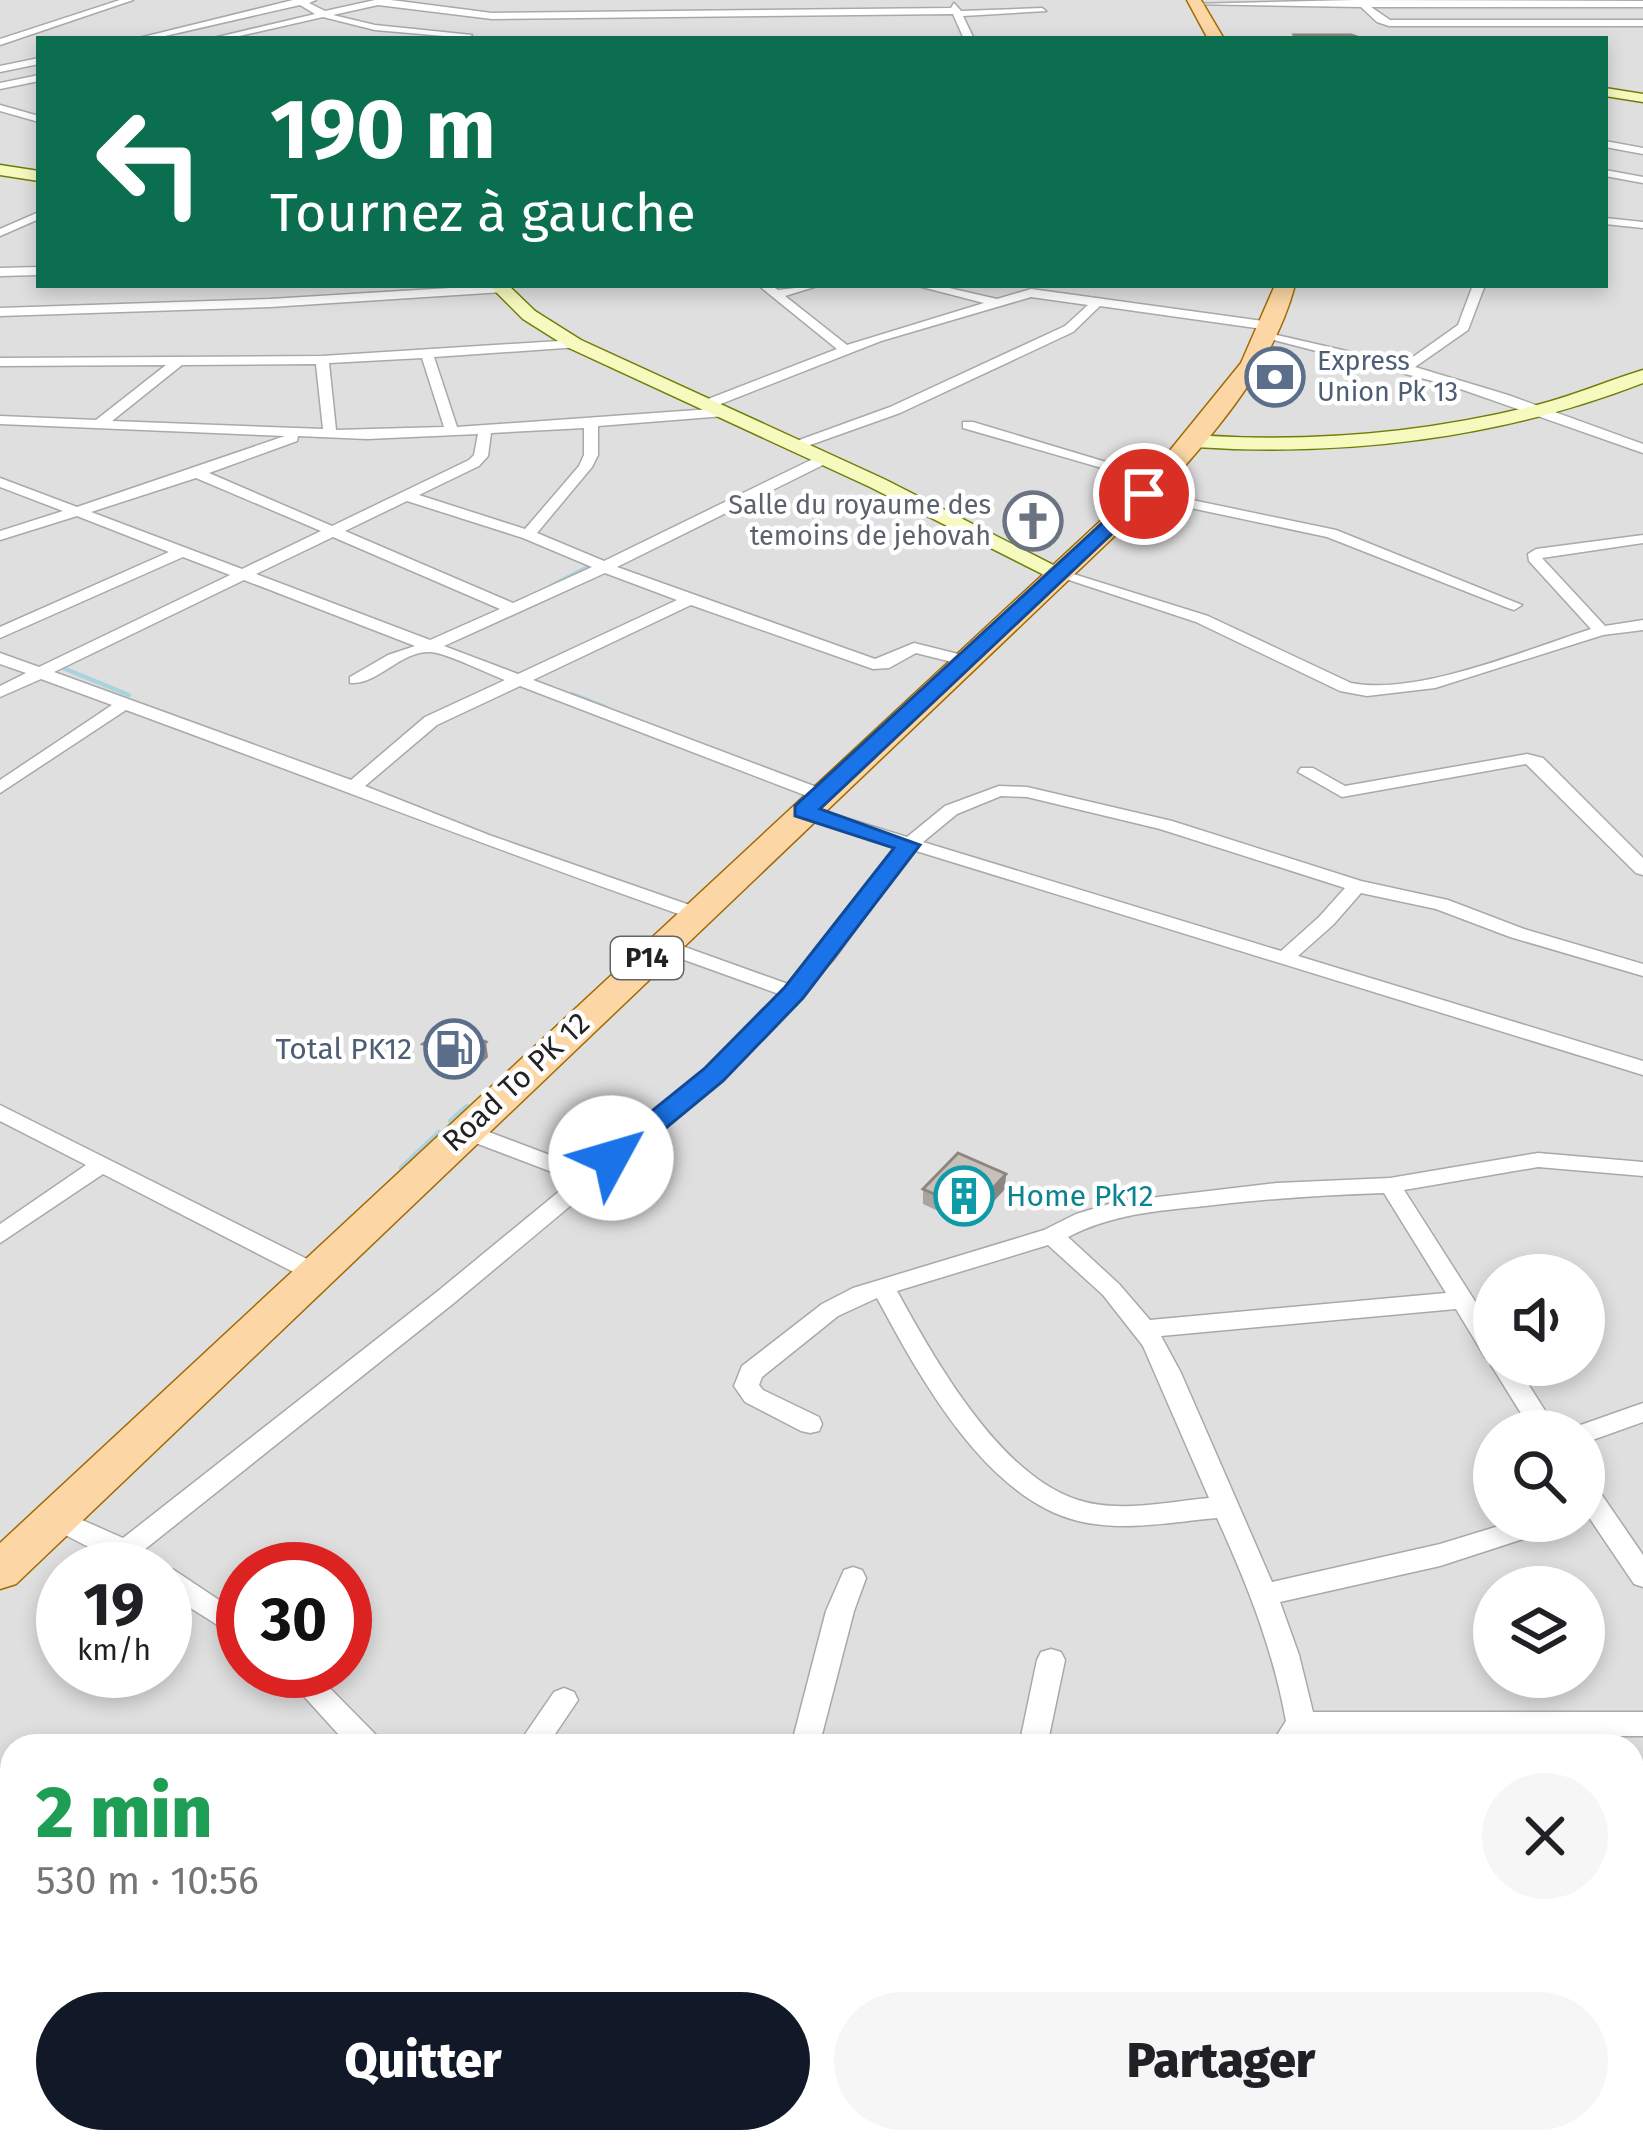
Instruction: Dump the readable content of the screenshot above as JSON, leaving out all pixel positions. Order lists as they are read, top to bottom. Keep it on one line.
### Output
{"streets":{"main road":["P14","Road To PK 12"]},"crossings":[["P14","Road To PK 12"]],"places":{"bank":["Express Union Pk 13"],"church":["Salle du royaume des temoins de jehovah"],"fuel station":["Total PK12"],"building":["Home Pk12"]},"page":{"turn":["190 m","Tournez à gauche"],"speed":"19 km/h","limit":"30","heading":["2 min","530 m · 10:56"],"buttons":["Quitter","Partager"]}}
